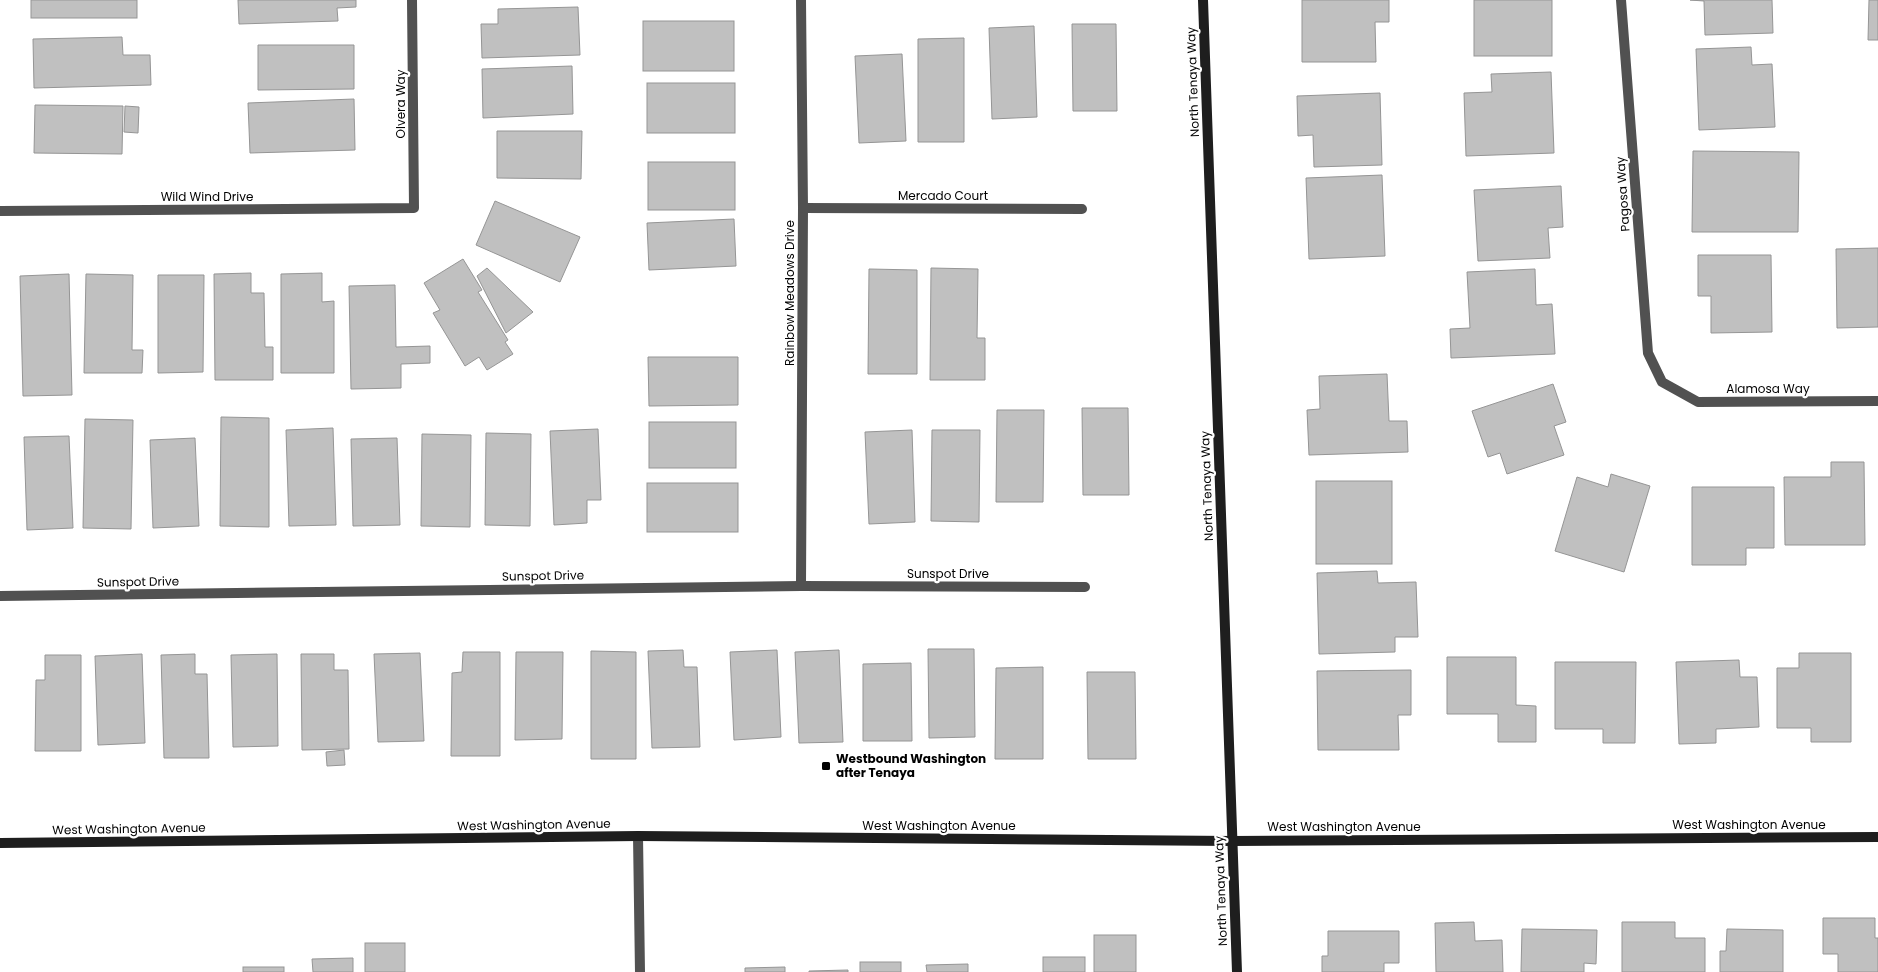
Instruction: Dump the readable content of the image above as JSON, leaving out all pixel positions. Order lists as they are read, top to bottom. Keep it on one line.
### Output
{"streets":{"main road":["North Tenaya Way","West Washington Avenue"],"street":["Olvera Way","Pagosa Way","Mercado Court","Wild Wind Drive","Rainbow Meadows Drive","Alamosa Way","Sunspot Drive"]},"crossings":[["North Tenaya Way","West Washington Avenue"],["Olvera Way","Wild Wind Drive"],["Pagosa Way","Alamosa Way"],["Mercado Court","Rainbow Meadows Drive"],["Rainbow Meadows Drive","Sunspot Drive"]],"places":{"transit":["Westbound Washington after Tenaya"]}}
